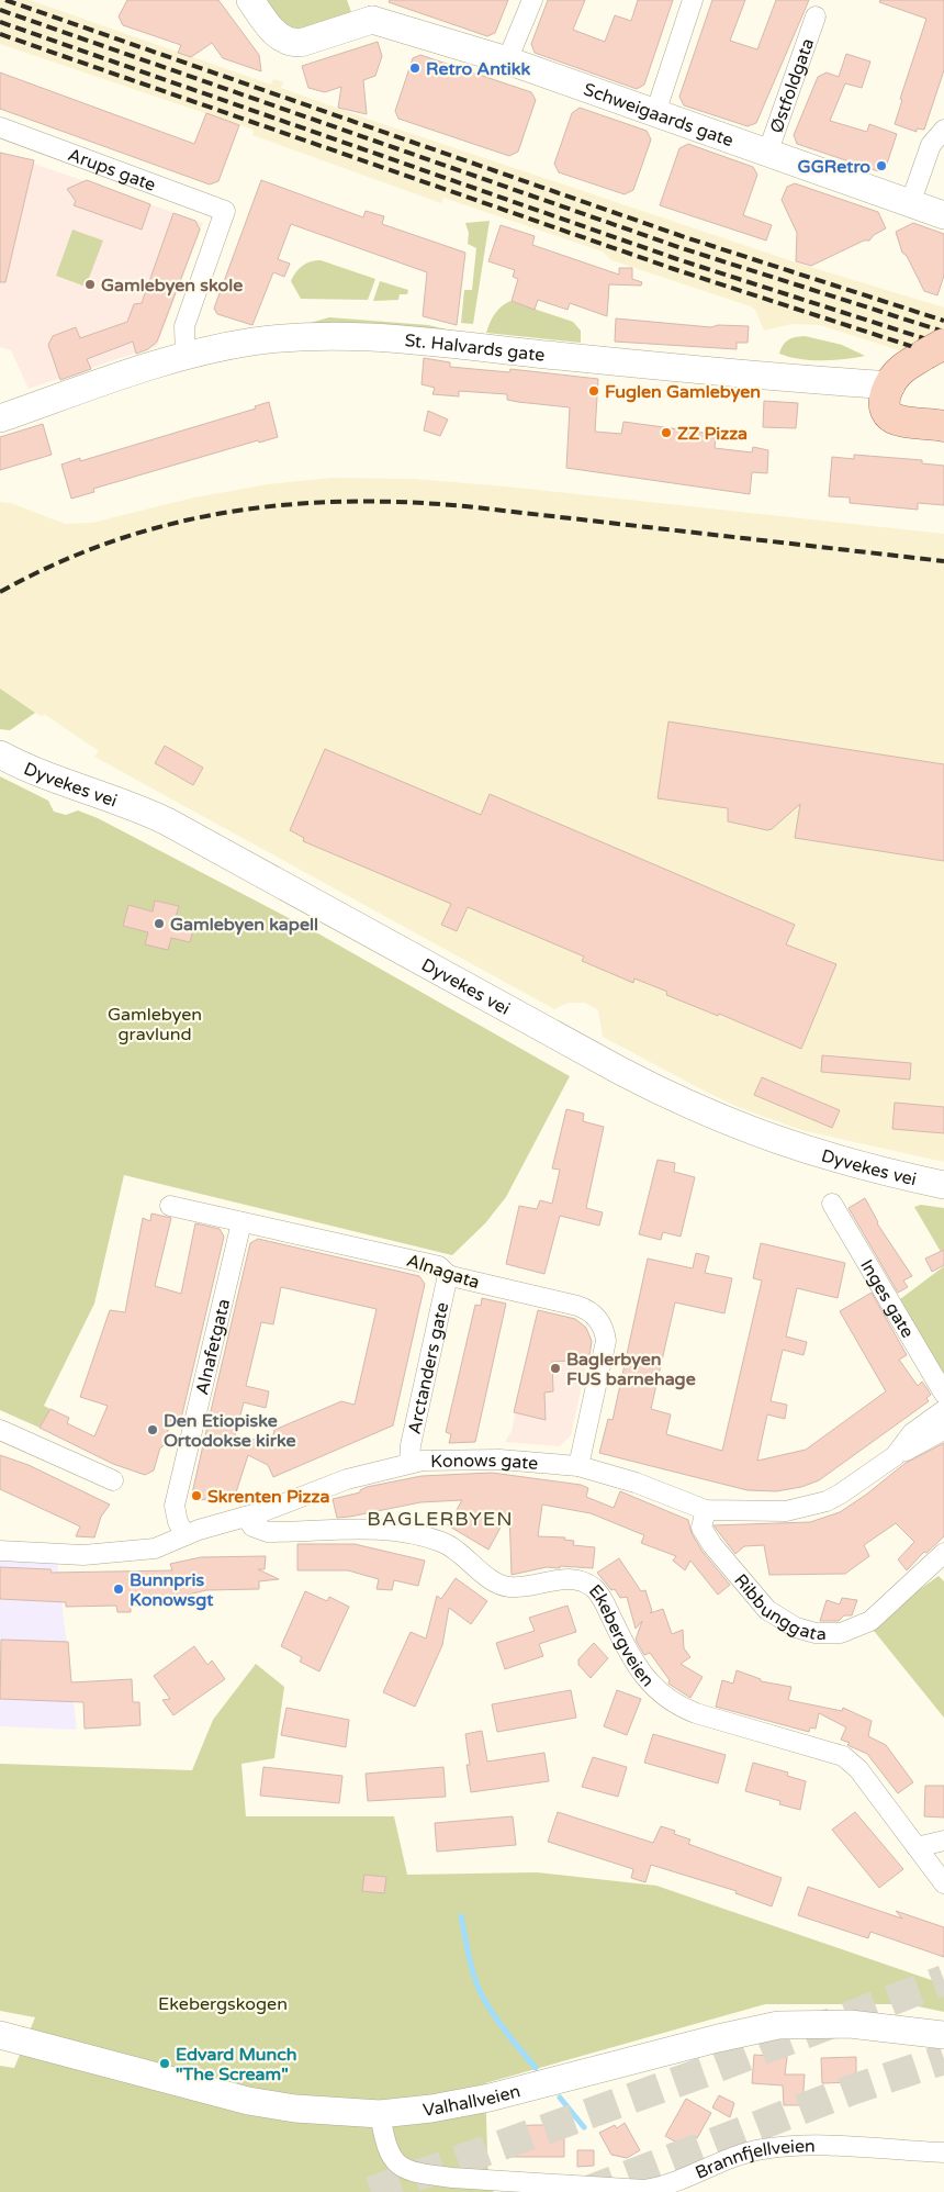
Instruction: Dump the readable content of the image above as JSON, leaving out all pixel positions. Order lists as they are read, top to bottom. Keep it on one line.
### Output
{"streets":{"street":["Østfoldgata","Schweigaards gate","Arups gate","St. Halvards gate","Dyvekes vei","Alnagata","Inges gate","Alnafetgata","Arctanders gate","Konows gate","Ribbunggata","Ekebergveien","Valhallveien","Brannfjellveien"]},"crossings":[["Østfoldgata","Schweigaards gate"],["Arups gate","St. Halvards gate"],["Alnagata","Alnafetgata"],["Alnagata","Arctanders gate"],["Alnagata","Konows gate"],["Alnafetgata","Konows gate"],["Arctanders gate","Konows gate"],["Konows gate","Ribbunggata"],["Konows gate","Ekebergveien"],["Valhallveien","Brannfjellveien"]],"districts":["BAGLERBYEN"],"parks":["Gamlebyen gravlund","Ekebergskogen"],"places":["Retro Antikk","GGRetro","Gamlebyen skole","Fuglen Gamlebyen","ZZ Pizza","Gamlebyen kapell","Baglerbyen FUS barnehage","Den Etiopiske Ortodokse kirke","Skrenten Pizza","Bunnpris Konowsgt","Edvard Munch \"The Scream\""]}
